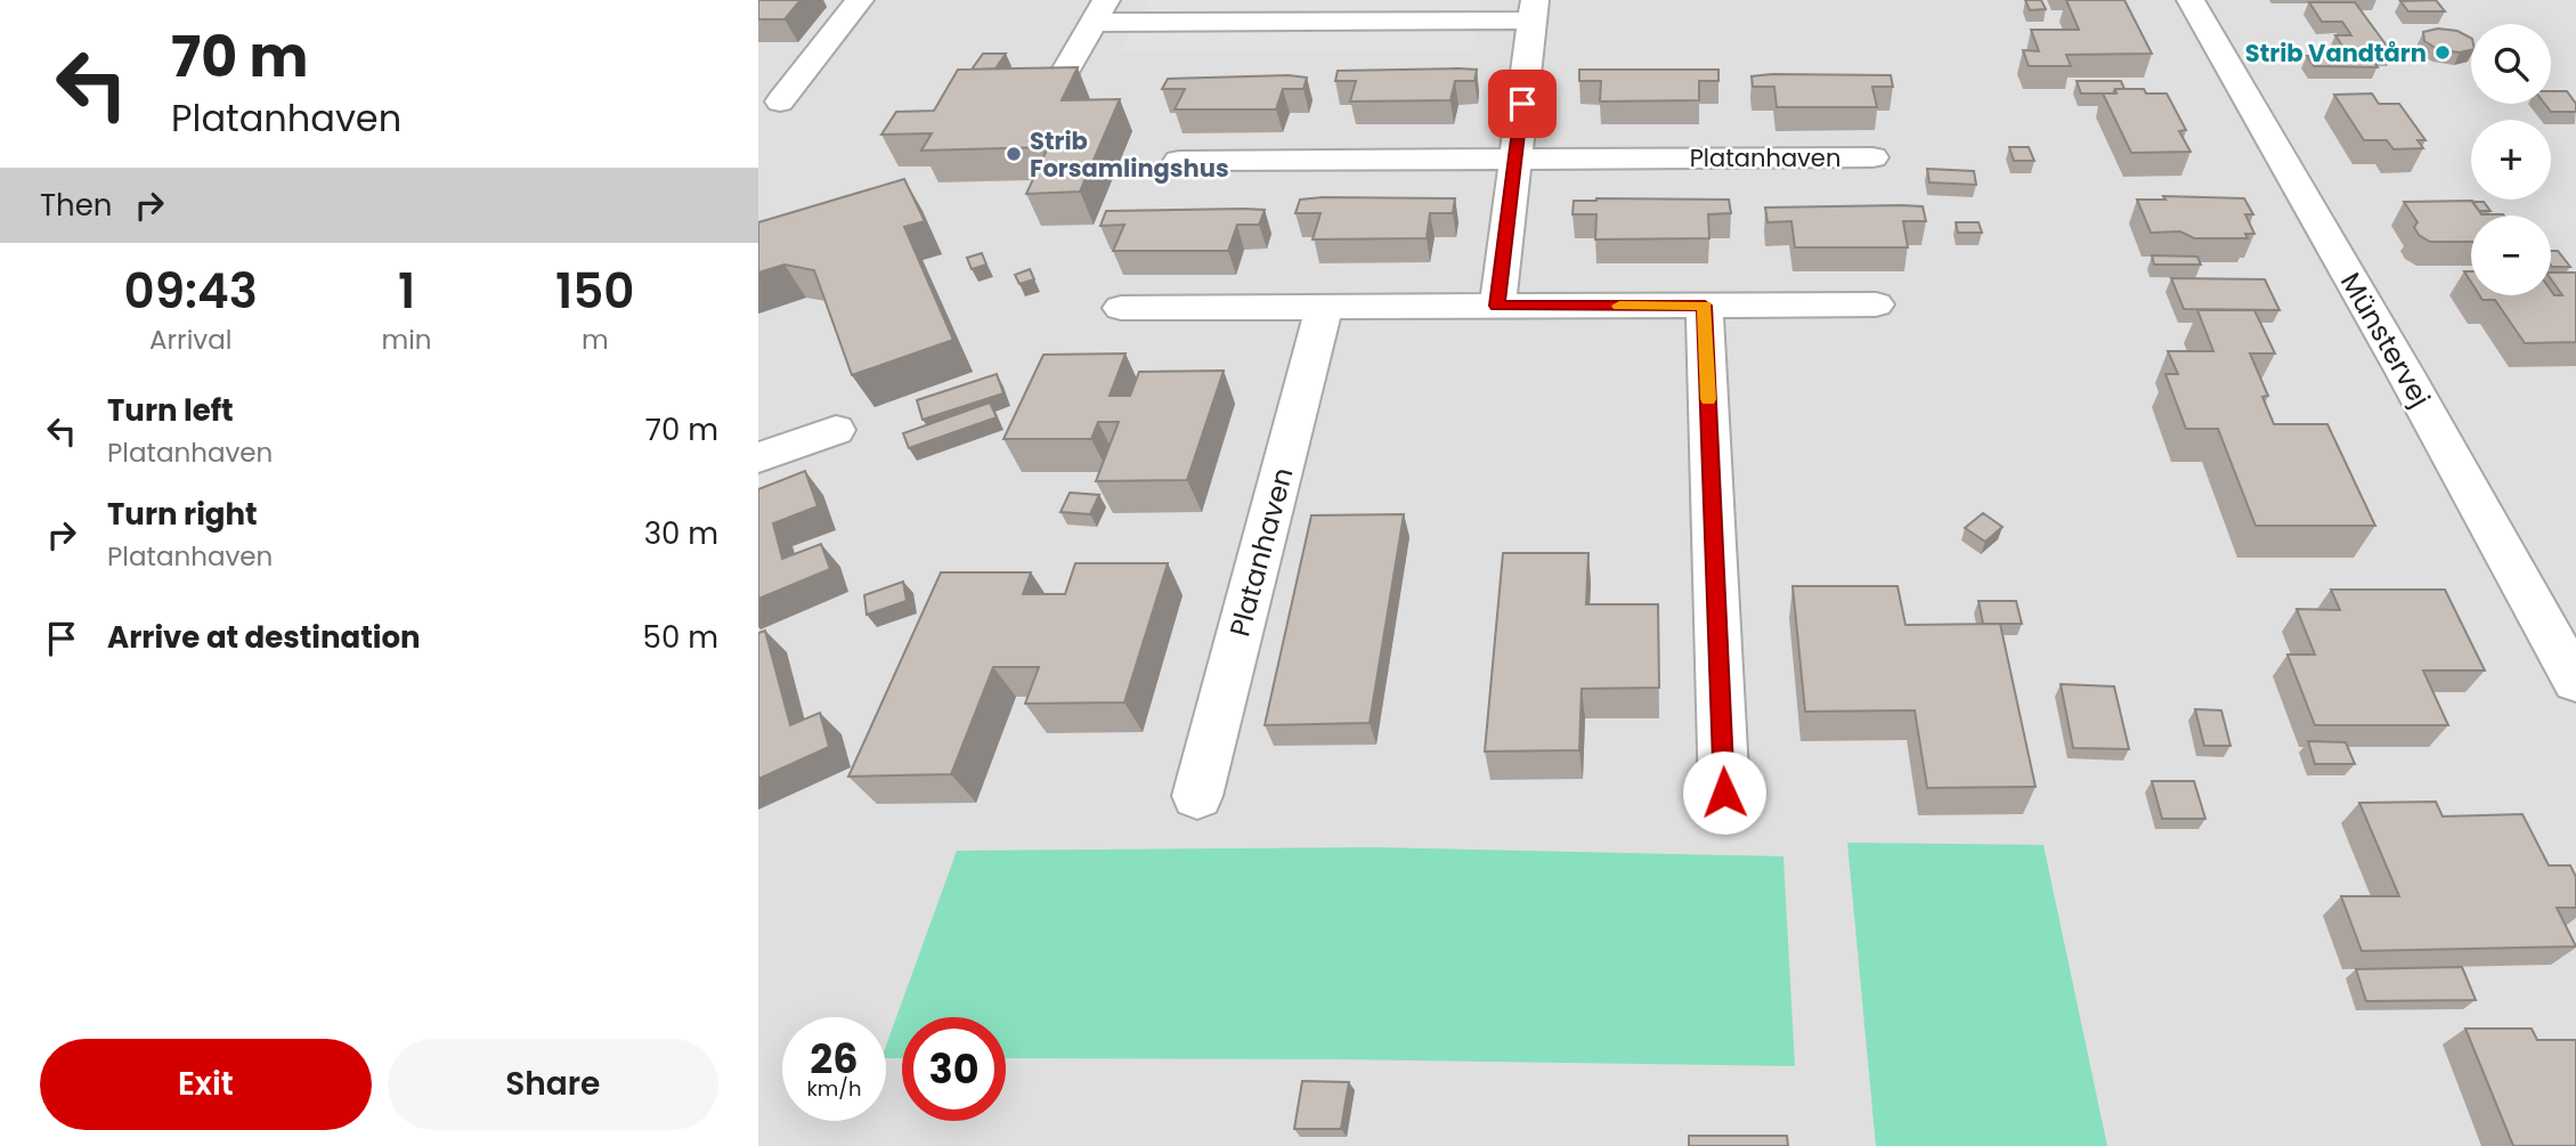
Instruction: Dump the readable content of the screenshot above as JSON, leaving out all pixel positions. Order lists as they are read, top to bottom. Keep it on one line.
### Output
{"streets":{"street":["Platanhaven","Münstervej"]},"places":["Strib Vandtårn","Strib Forsamlingshus"],"page":{"turn":["70 m","Platanhaven"],"map_buttons":["+","−"],"then":"Then","eta":["09:43","Arrival","1","min","150","m"],"list":[{"name":"Turn left","note":"Platanhaven","value":"70 m"},{"name":"Turn right","note":"Platanhaven","value":"30 m"},{"name":"Arrive at destination","value":"50 m"}],"speed":"26 km/h","limit":"30","buttons":["Exit","Share"]}}
